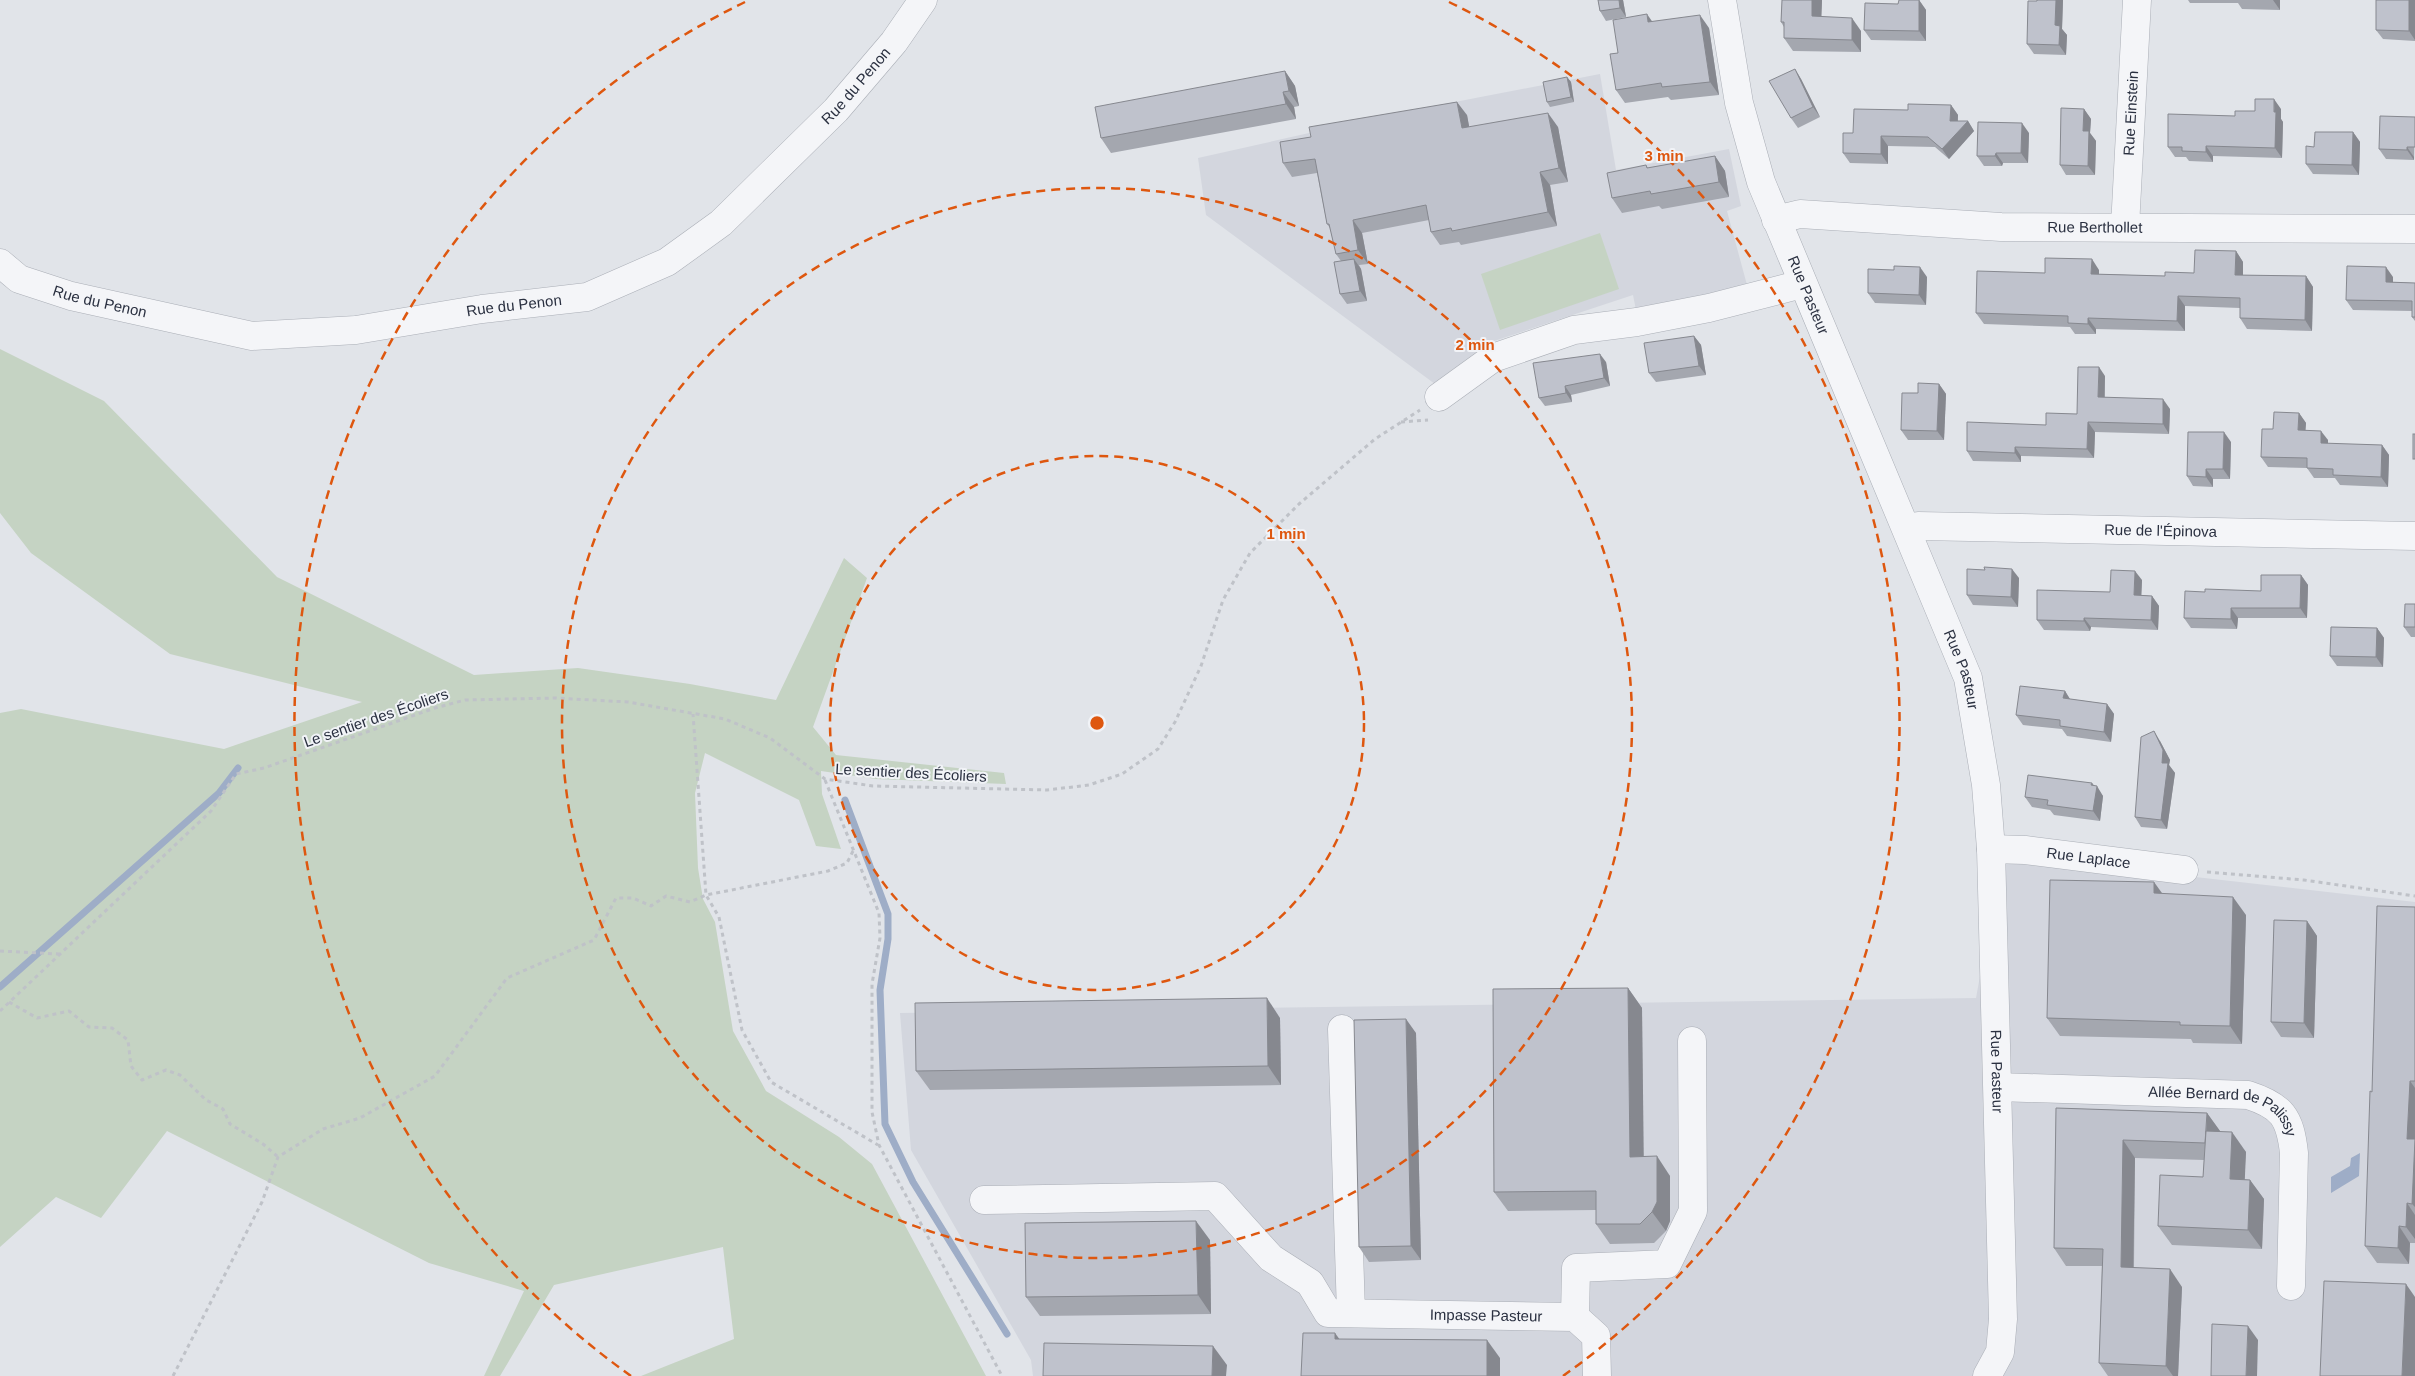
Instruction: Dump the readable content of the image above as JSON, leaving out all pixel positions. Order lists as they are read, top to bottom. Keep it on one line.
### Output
{"streets":{"street":["Rue du Penon","Rue Einstein","Rue Berthollet","Rue Pasteur","Rue de l'Épinova","Rue Laplace","Allée Bernard de Palissy","Impasse Pasteur"],"path":["Le sentier des Écoliers"]},"crossings":[["Rue Einstein","Rue Berthollet"],["Rue Berthollet","Rue Pasteur"],["Rue Pasteur","Rue de l'Épinova"],["Rue Pasteur","Rue Laplace"],["Rue Pasteur","Allée Bernard de Palissy"]],"rings":["3 min","2 min","1 min"]}
